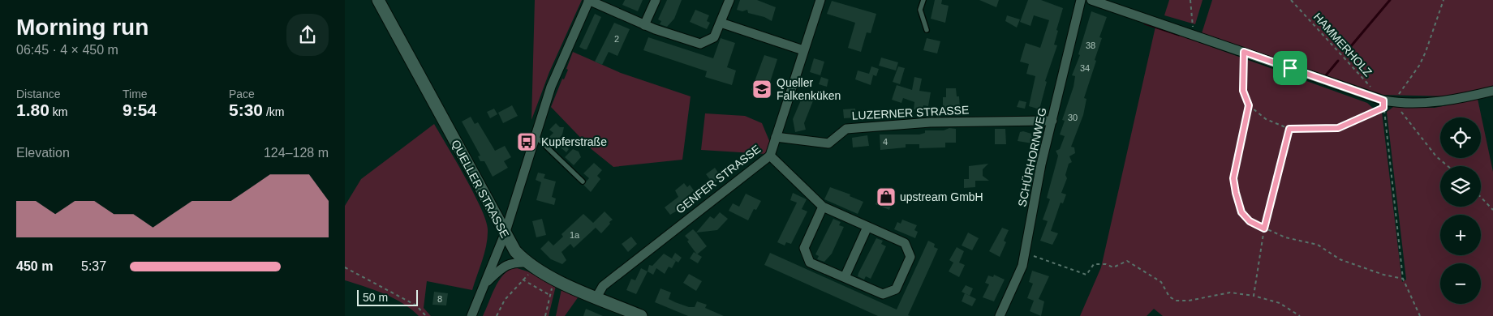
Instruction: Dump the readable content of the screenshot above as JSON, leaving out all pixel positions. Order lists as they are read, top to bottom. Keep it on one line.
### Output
{"streets":{"street":["LUZERNER STRASSE","SCHÜRHORNWEG","GENFER STRASSE","QUELLER STRASSE"],"path":["HAMMERHOLZ"]},"crossings":[["LUZERNER STRASSE","SCHÜRHORNWEG"],["LUZERNER STRASSE","GENFER STRASSE"],["GENFER STRASSE","QUELLER STRASSE"]],"places":{"school or university":["Queller Falkenküken"],"bus stop":["Kupferstraße"],"shop":["upstream GmbH"]},"house_numbers":["2","38","34","30","4","1a","8"],"scale_bar":"50 m","page":{"heading":["Morning run","06:45 · 4 × 450 m"],"stats":[["Distance","1.80 km"],["Time","9:54"],["Pace","5:30 /km"]],"map_buttons":["+","−"],"chart":["Elevation","124–128 m"],"list":[{"name":"450 m","note":"5:37"}],"scale":"50 m"}}
